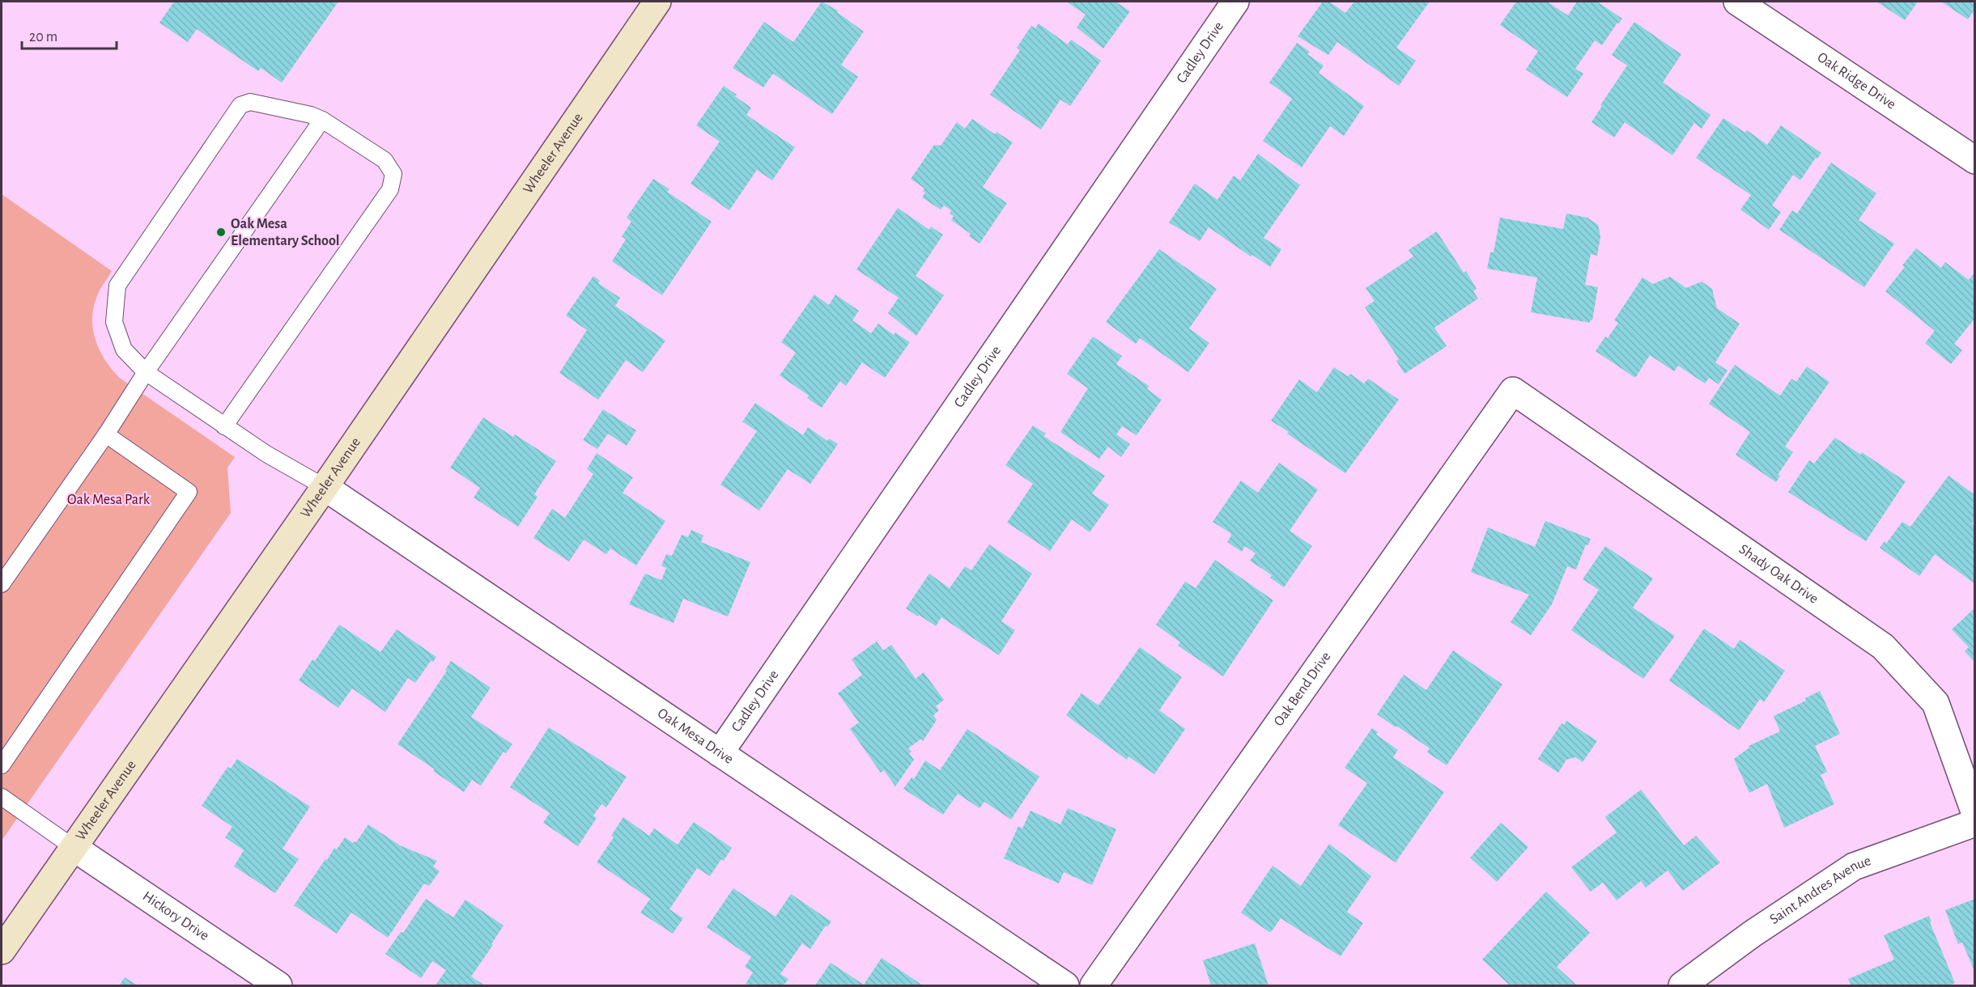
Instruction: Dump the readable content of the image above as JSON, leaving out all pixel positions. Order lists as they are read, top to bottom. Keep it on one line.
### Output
{"streets":{"main road":["Wheeler Avenue"],"street":["Cadley Drive","Oak Ridge Drive","Shady Oak Drive","Oak Bend Drive","Oak Mesa Drive","Saint Andres Avenue","Hickory Drive"]},"crossings":[["Cadley Drive","Oak Mesa Drive"],["Wheeler Avenue","Oak Mesa Drive"],["Wheeler Avenue","Hickory Drive"],["Shady Oak Drive","Oak Bend Drive"]],"parks":["Oak Mesa Park"],"places":["Oak Mesa Elementary School"],"scale_bar":"20 m"}
